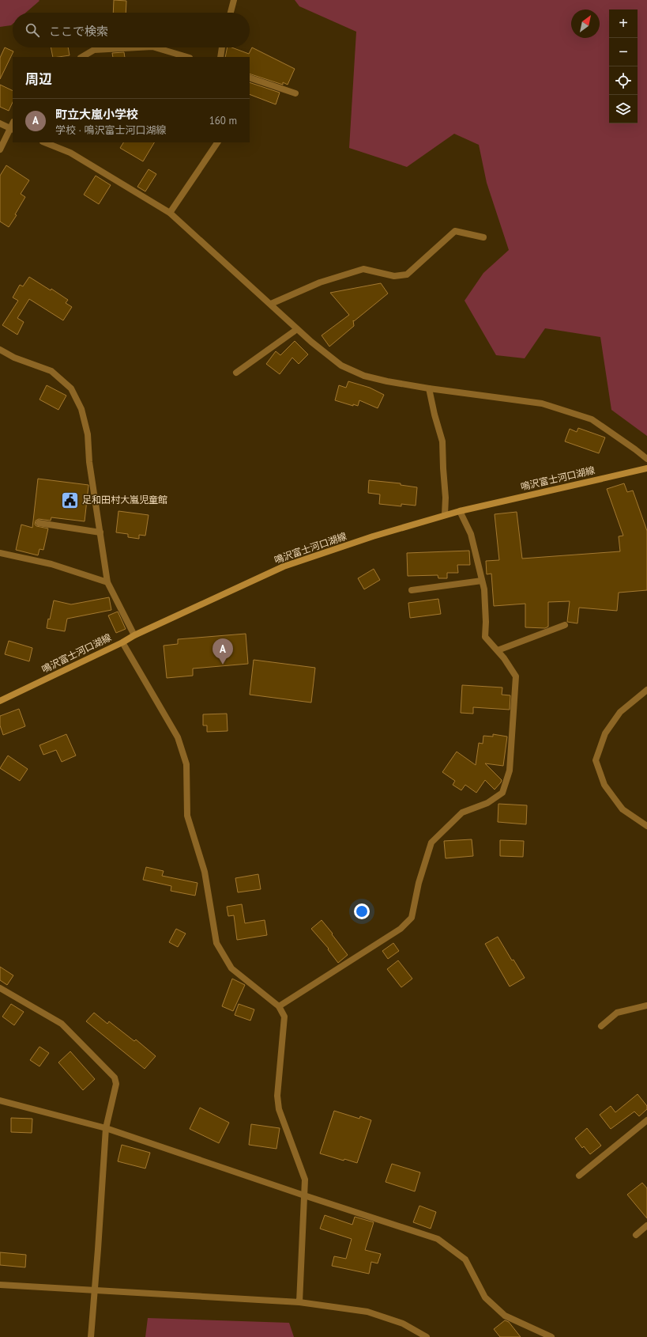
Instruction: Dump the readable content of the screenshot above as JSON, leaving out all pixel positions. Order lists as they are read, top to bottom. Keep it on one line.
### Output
{"streets":{"main road":["鳴沢富士河口湖線"]},"places":{"public building":["足和田村大嵐児童館"]},"north":"top right","page":{"map_buttons":["+","−"],"search":"ここで検索","heading":"周辺","list":[{"mark":"A","name":"町立大嵐小学校","note":"学校 · 鳴沢富士河口湖線","value":"160 m"}],"pins":"A"}}
